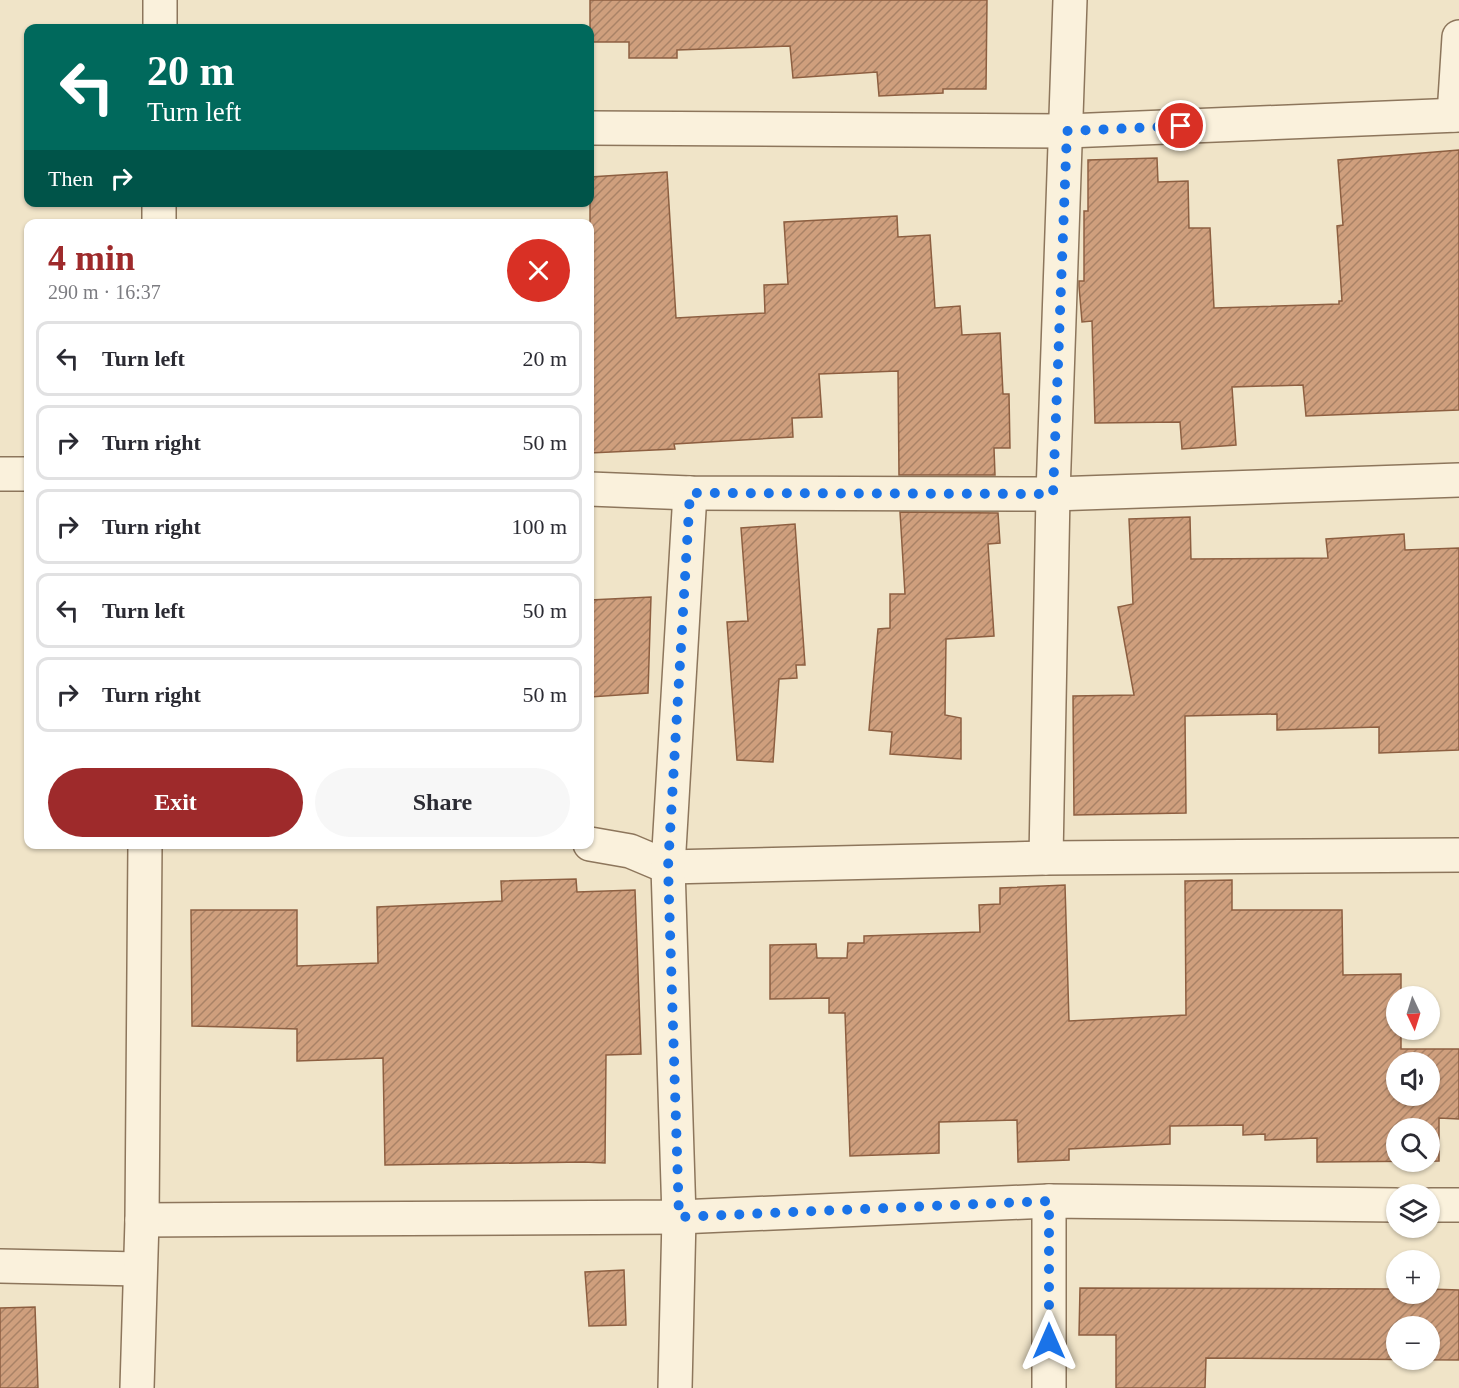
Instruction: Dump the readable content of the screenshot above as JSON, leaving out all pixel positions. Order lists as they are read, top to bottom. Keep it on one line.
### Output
{"north":"bottom","page":{"turn":["20 m","Turn left"],"then":"Then","heading":["4 min","290 m · 16:37"],"list":[{"name":"Turn left","value":"20 m"},{"name":"Turn right","value":"50 m"},{"name":"Turn right","value":"100 m"},{"name":"Turn left","value":"50 m"},{"name":"Turn right","value":"50 m"}],"buttons":["Exit","Share"],"map_buttons":["+","−"]}}
